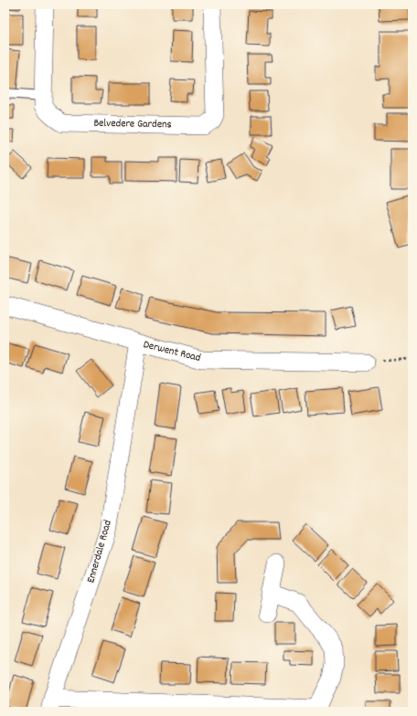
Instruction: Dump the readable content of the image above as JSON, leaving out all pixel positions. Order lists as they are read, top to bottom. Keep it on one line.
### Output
{"streets":{"street":["Belvedere Gardens","Derwent Road","Ennerdale Road"]},"crossings":[["Derwent Road","Ennerdale Road"]]}
